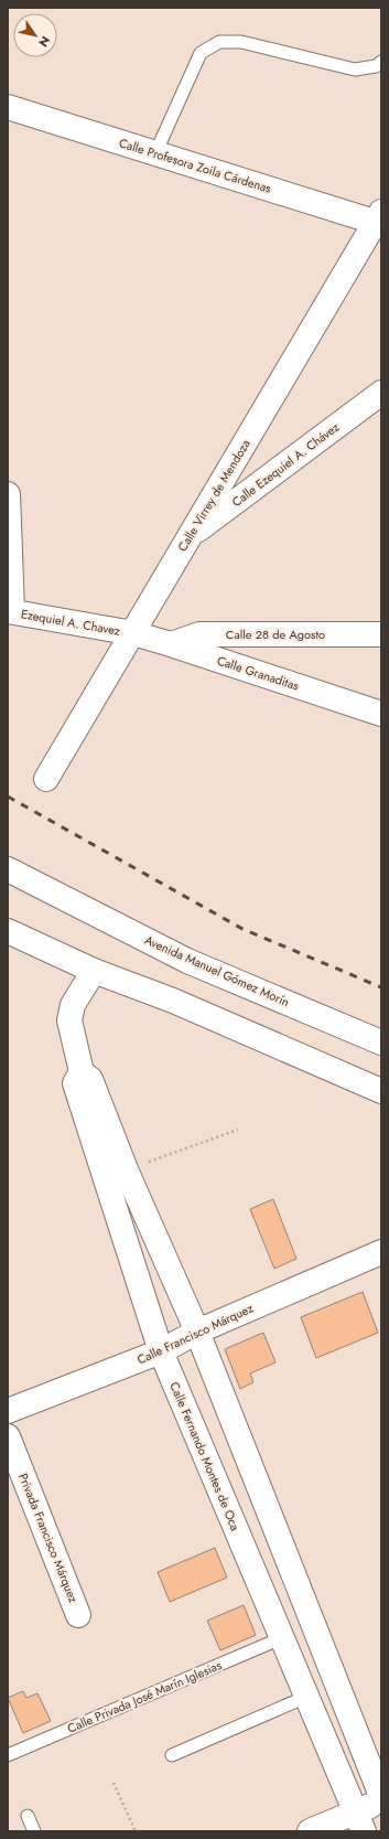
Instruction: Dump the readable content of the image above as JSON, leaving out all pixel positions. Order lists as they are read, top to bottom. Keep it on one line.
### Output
{"streets":{"street":["Calle Profesora Zoila Cárdenas","Calle Ezequiel A. Chávez","Calle Virrey de Mendoza","Ezequiel A. Chavez","Calle 28 de Agosto","Calle Granaditas","Avenida Manuel Gómez Morín","Calle Francisco Márquez","Calle Fernando Montes de Oca","Privada Francisco Márquez"],"lane":["Calle Privada José Marín Iglesias"]},"crossings":[["Calle Profesora Zoila Cárdenas","Calle Virrey de Mendoza"],["Calle Ezequiel A. Chávez","Calle Virrey de Mendoza"],["Calle Virrey de Mendoza","Ezequiel A. Chavez"],["Calle Virrey de Mendoza","Calle Granaditas"],["Ezequiel A. Chavez","Calle Granaditas"],["Calle 28 de Agosto","Calle Granaditas"],["Calle Francisco Márquez","Calle Fernando Montes de Oca"],["Calle Fernando Montes de Oca","Calle Privada José Marín Iglesias"]],"north":"bottom right"}
